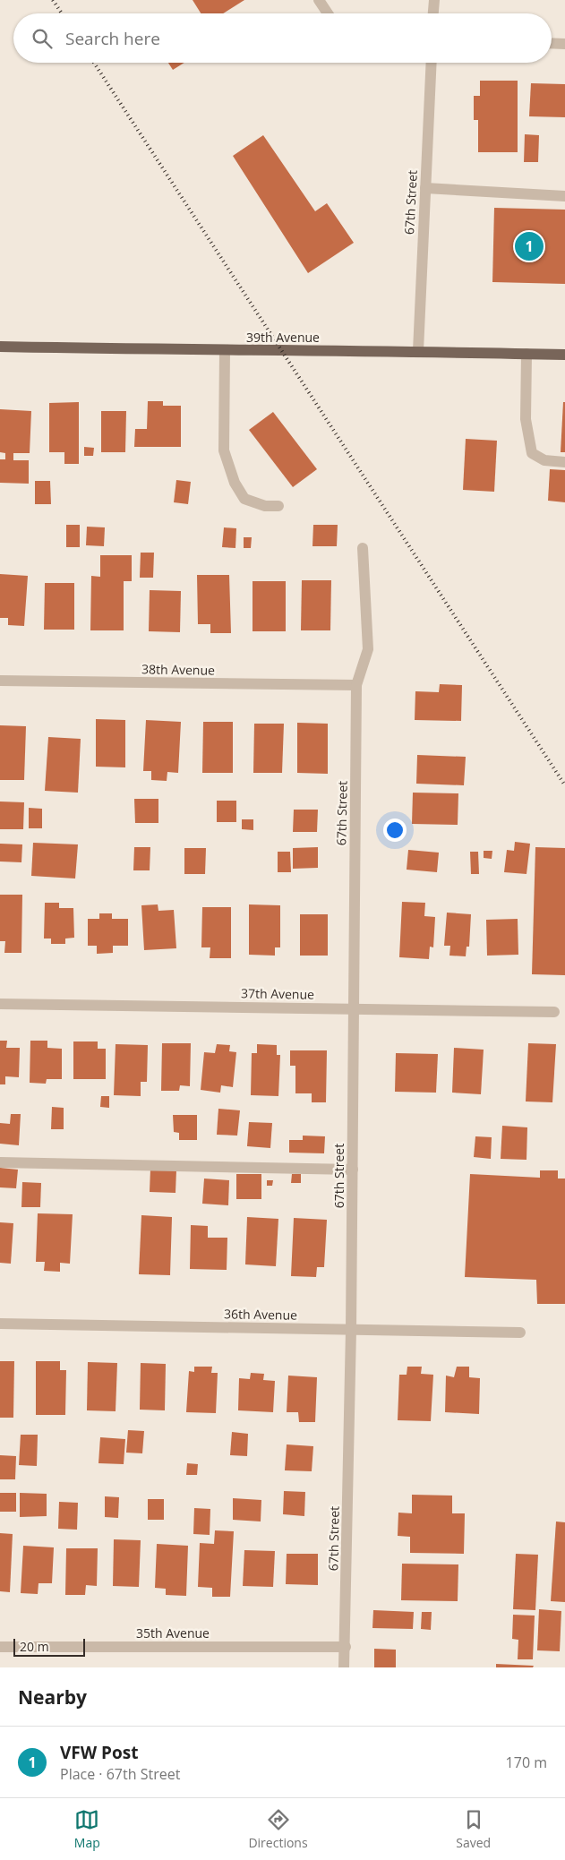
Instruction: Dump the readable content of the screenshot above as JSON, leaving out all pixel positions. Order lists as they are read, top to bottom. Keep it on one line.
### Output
{"streets":{"main road":["39th Avenue"],"street":["67th Street","38th Avenue","37th Avenue","36th Avenue","35th Avenue"]},"crossings":[["67th Street","39th Avenue"],["67th Street","38th Avenue"],["67th Street","37th Avenue"],["67th Street","36th Avenue"],["67th Street","35th Avenue"]],"scale_bar":"20 m","page":{"search":"Search here","pins":"1","scale":"20 m","heading":"Nearby","list":[{"mark":"1","name":"VFW Post","note":"Place · 67th Street","value":"170 m"}],"nav":["Map","Directions","Saved"]}}
